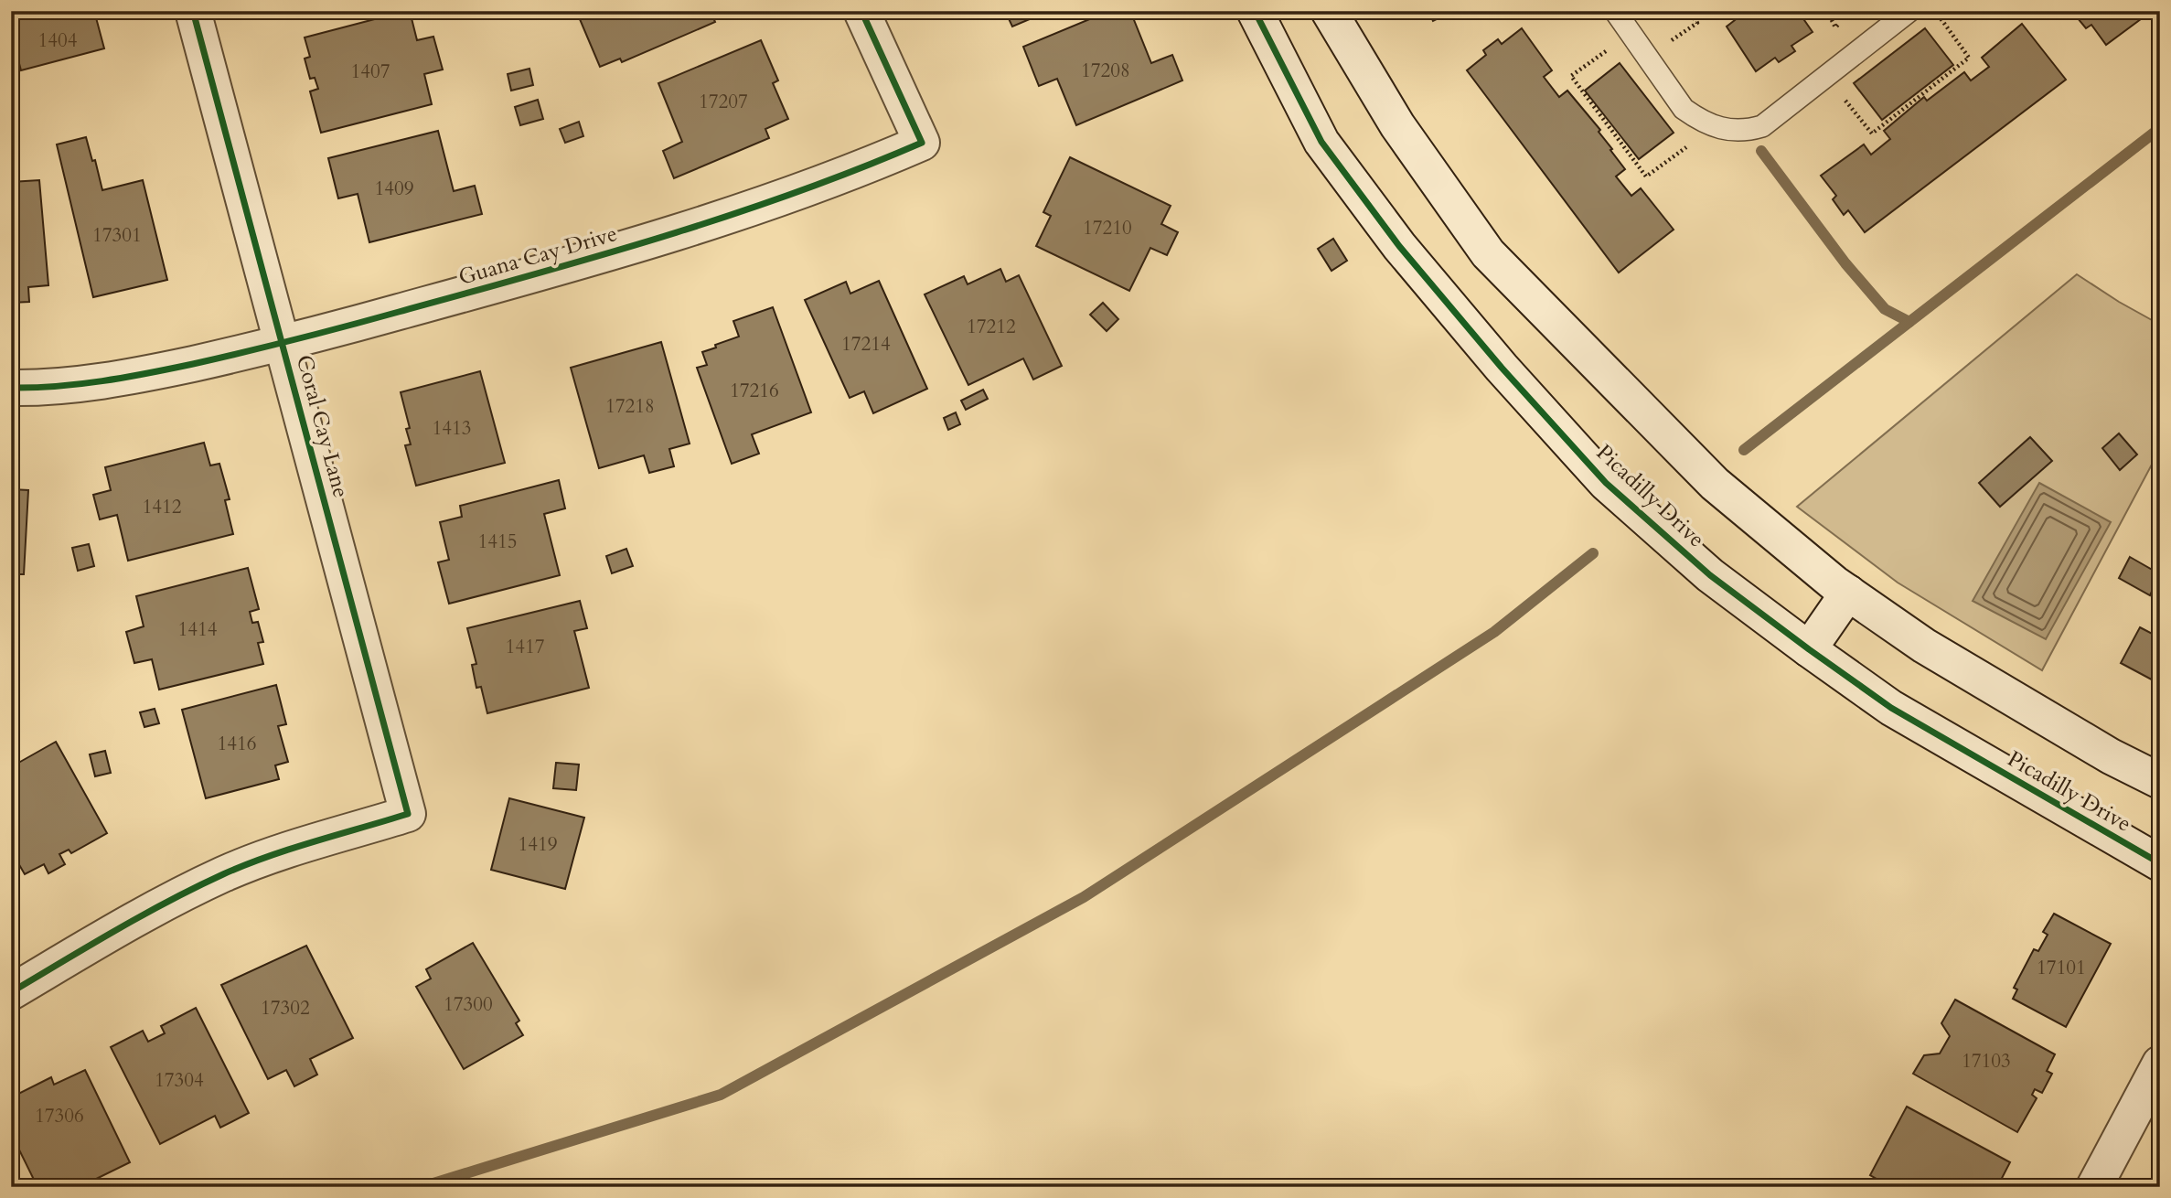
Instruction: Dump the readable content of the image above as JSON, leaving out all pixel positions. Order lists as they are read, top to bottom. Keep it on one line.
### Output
{"streets":{"street":["Guana Cay Drive","Coral Cay Lane","Picadilly Drive"]},"crossings":[["Guana Cay Drive","Coral Cay Lane"]],"house_numbers":["1404","17208","1407","17207","1409","17210","17301","17212","17214","17216","17218","1413","1412","1415","1414","1417","1416","1419","17101","17300","17302","17103","17304","17306"]}
